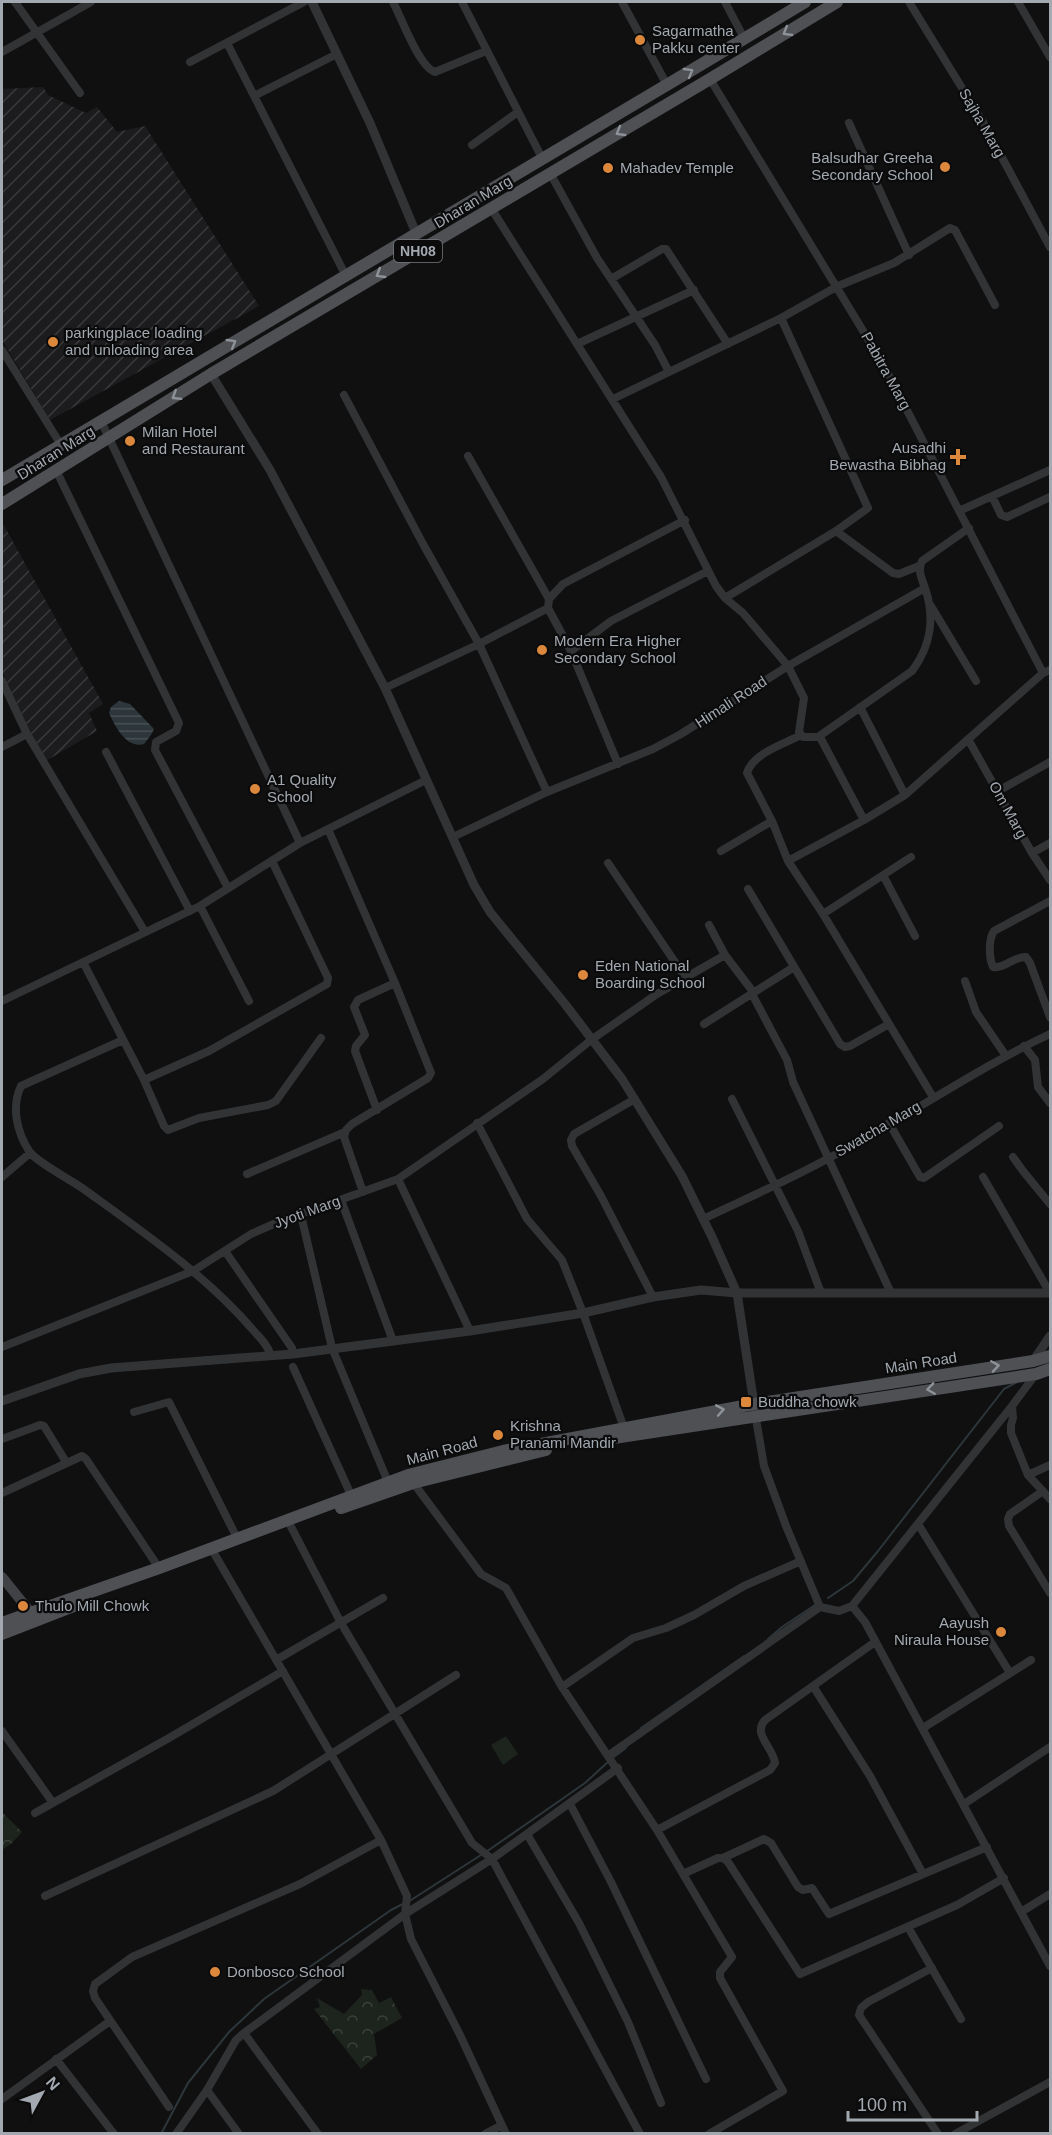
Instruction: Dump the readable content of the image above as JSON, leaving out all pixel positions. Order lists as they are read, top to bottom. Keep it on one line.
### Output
{"streets":{"main road":["Dharan Marg","NH08","Main Road"],"street":["Sajha Marg","Pabitra Marg","Himali Road","Om Marg","Swatcha Marg","Jyoti Marg"]},"crossings":[["Dharan Marg","Pabitra Marg"]],"places":{"other":["Sagarmatha Pakku center","Balsudhar Greeha Secondary School","Mahadev Temple","parkingplace loading and unloading area","Milan Hotel and Restaurant","Modern Era Higher Secondary School","A1 Quality School","Eden National Boarding School","Krishna Pranami Mandir","Thulo Mill Chowk","Aayush Niraula House","Donbosco School"],"health":["Ausadhi Bewastha Bibhag"],"transit":["Buddha chowk"]},"scale_bar":"100 m","north":"top right"}
